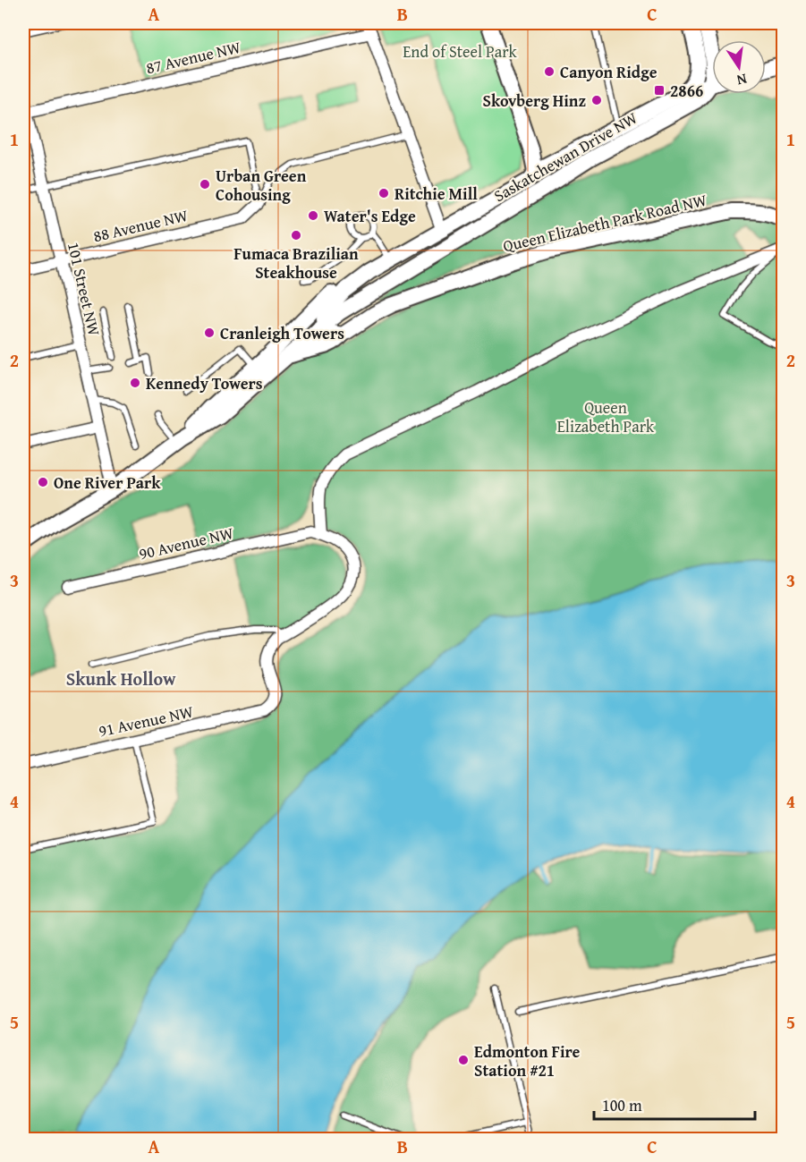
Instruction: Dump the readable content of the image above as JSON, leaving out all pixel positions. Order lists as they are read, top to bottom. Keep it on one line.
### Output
{"streets":{"main road":["Saskatchewan Drive NW","Queen Elizabeth Park Road NW"],"street":["87 Avenue NW","88 Avenue NW","101 Street NW","90 Avenue NW","91 Avenue NW"]},"crossings":[["87 Avenue NW","101 Street NW"],["Saskatchewan Drive NW","Queen Elizabeth Park Road NW"],["Saskatchewan Drive NW","101 Street NW"],["88 Avenue NW","101 Street NW"]],"districts":["Skunk Hollow"],"parks":["End of Steel Park","Queen Elizabeth Park"],"places":{"other":["Canyon Ridge","Skovberg Hinz","Urban Green Cohousing","Ritchie Mill","Water's Edge","Fumaca Brazilian Steakhouse","Cranleigh Towers","Kennedy Towers","One River Park","Edmonton Fire Station #21"],"transit":["2866"]},"scale_bar":"100 m","north":"bottom","grid":{"columns":["A","B","C"],"rows":["1","2","3","4","5"]}}
